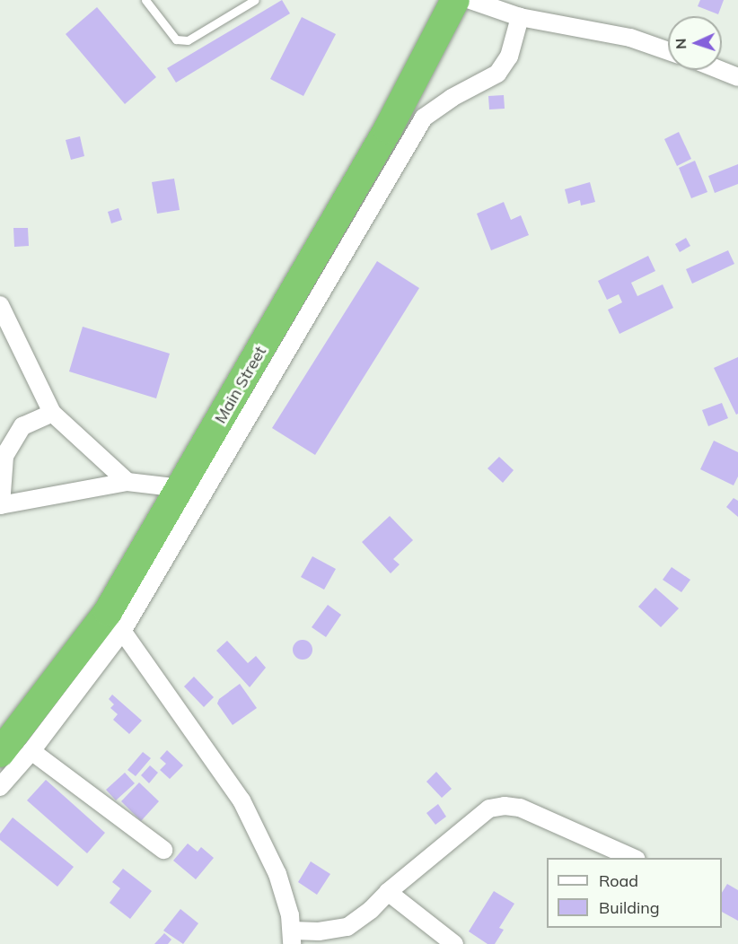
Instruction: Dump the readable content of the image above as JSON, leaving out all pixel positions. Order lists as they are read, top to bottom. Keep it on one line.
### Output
{"streets":{"highway":["Main Street"]},"legend":["Road","Building"],"north":"left"}
